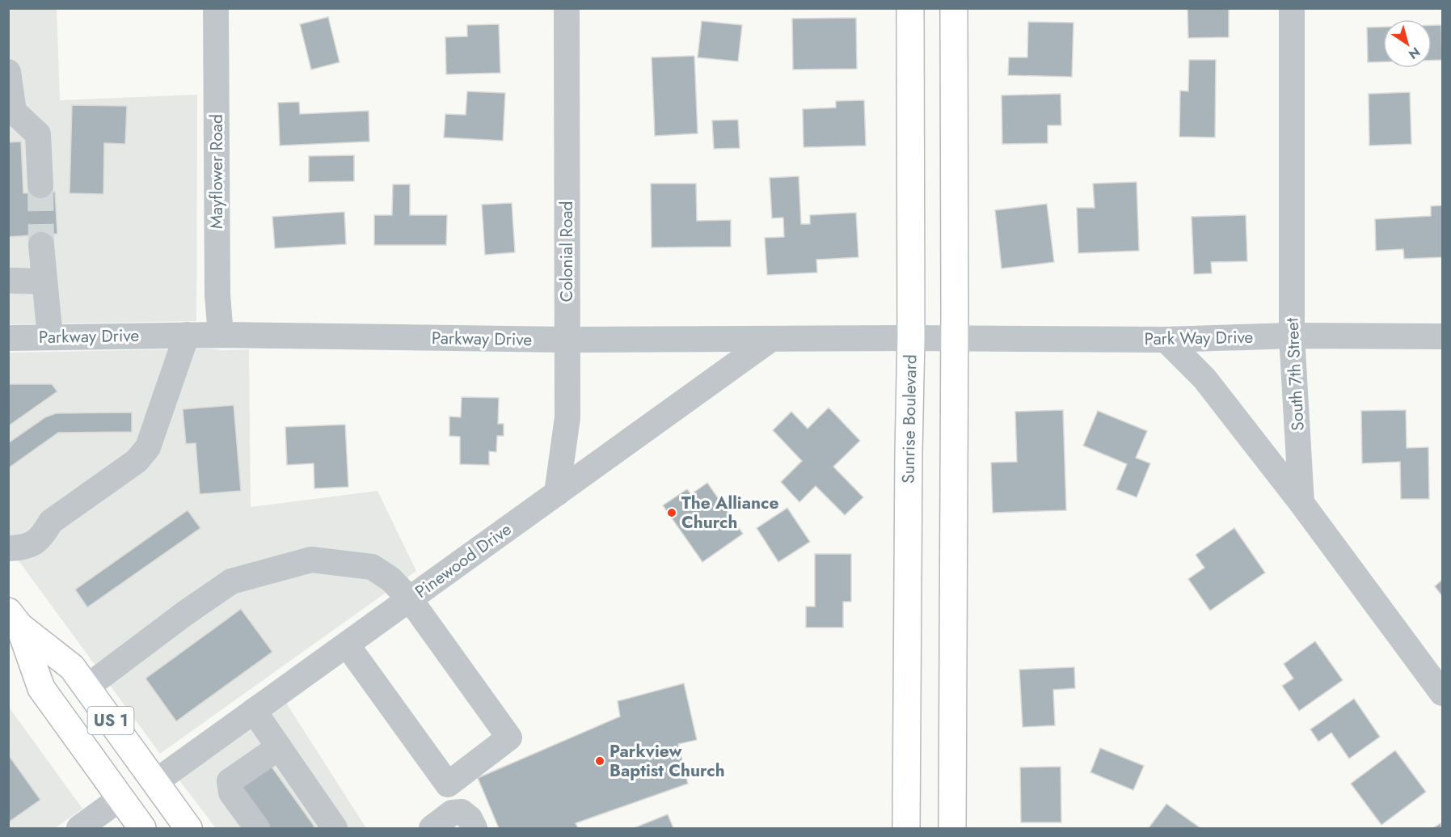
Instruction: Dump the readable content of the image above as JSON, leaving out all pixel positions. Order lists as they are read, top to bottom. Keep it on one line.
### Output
{"streets":{"main road":["Sunrise Boulevard","US 1"],"street":["Mayflower Road","Colonial Road","Parkway Drive","Park Way Drive","South 7th Street","Pinewood Drive"]},"crossings":[["Mayflower Road","Parkway Drive"],["Colonial Road","Parkway Drive"],["Colonial Road","Pinewood Drive"],["Parkway Drive","Park Way Drive"],["Parkway Drive","Sunrise Boulevard"],["Parkway Drive","Pinewood Drive"],["Park Way Drive","South 7th Street"],["Pinewood Drive","US 1"]],"places":["The Alliance Church","Parkview Baptist Church"],"north":"bottom right"}
